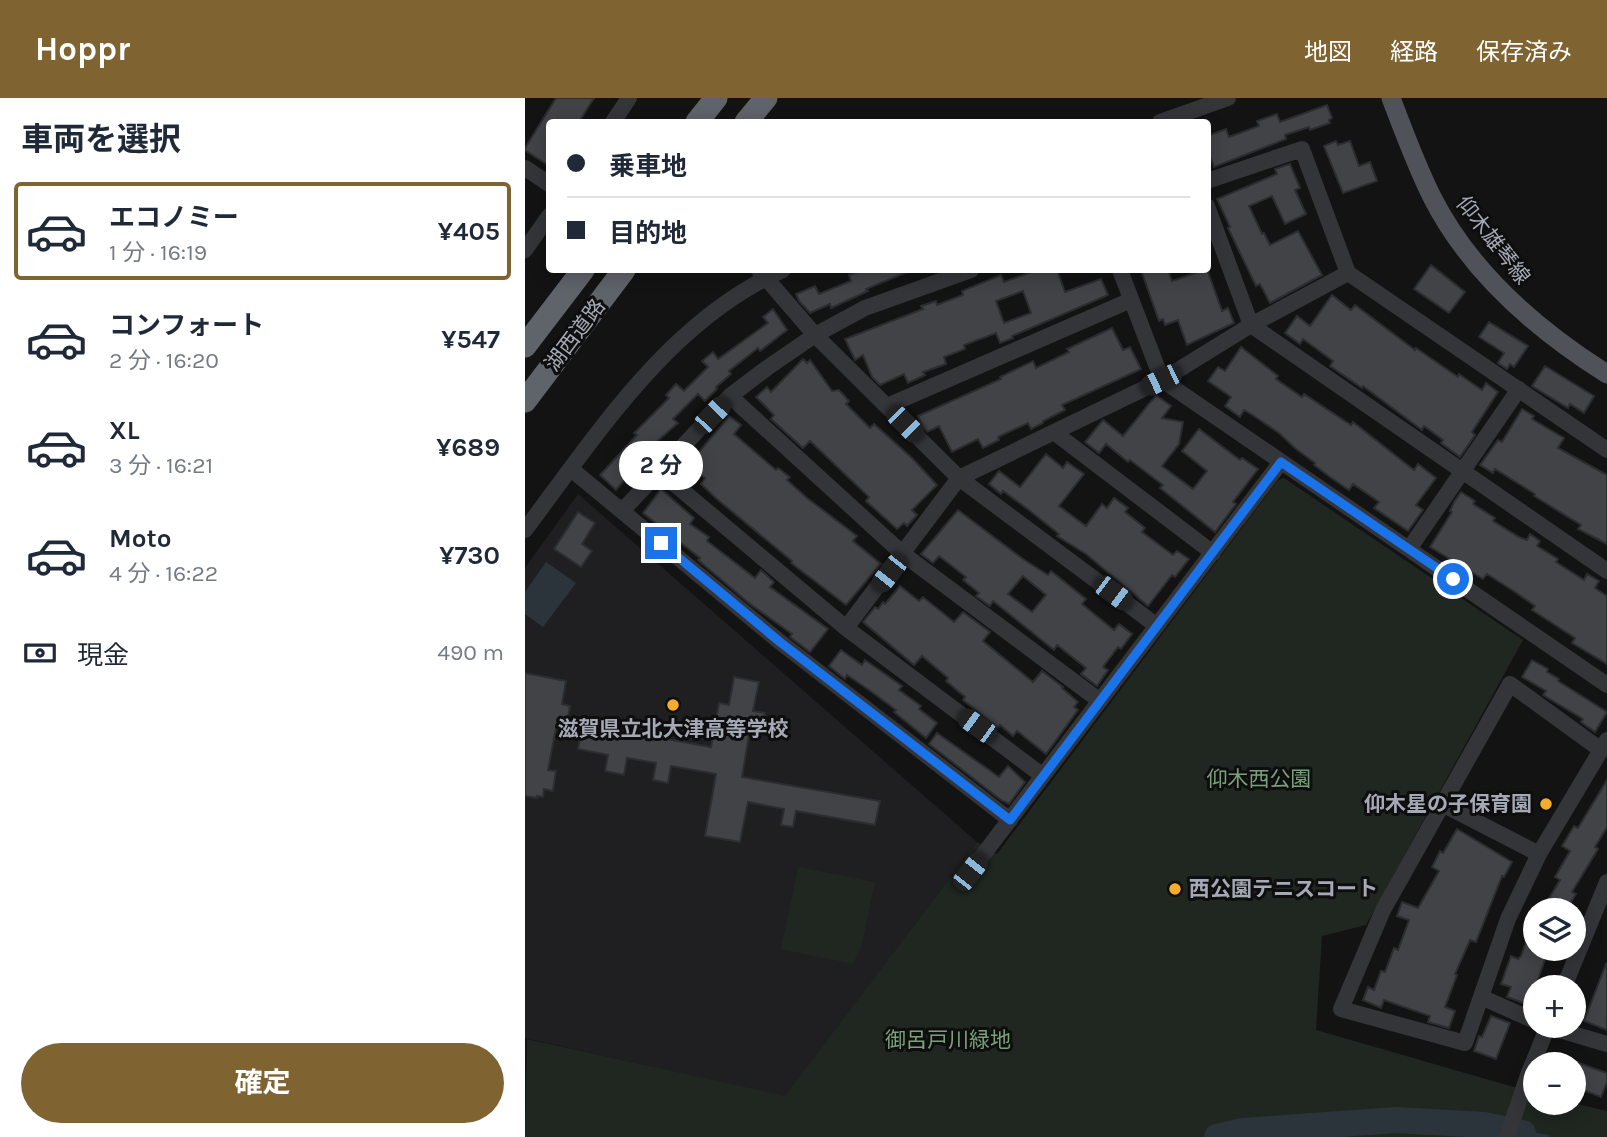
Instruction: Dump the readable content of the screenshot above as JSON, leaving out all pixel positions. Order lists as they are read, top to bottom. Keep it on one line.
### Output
{"streets":{"highway":["湖西道路"],"main road":["仰木雄琴線"]},"parks":["仰木西公園","御呂戸川緑地"],"places":["滋賀県立北大津高等学校","仰木星の子保育園","西公園テニスコート"],"page":{"header":"Hoppr","nav":["地図","経路","保存済み"],"heading":"車両を選択","banner":["乗車地","目的地"],"list":[{"name":"エコノミー","note":"1 分 · 16:19","value":"¥405"},{"name":"コンフォート","note":"2 分 · 16:20","value":"¥547"},{"name":"XL","note":"3 分 · 16:21","value":"¥689"},{"name":"Moto","note":"4 分 · 16:22","value":"¥730"}],"bubble":"2 分","pay":["現金","490 m"],"map_buttons":["+","−"],"buttons":"確定"}}
